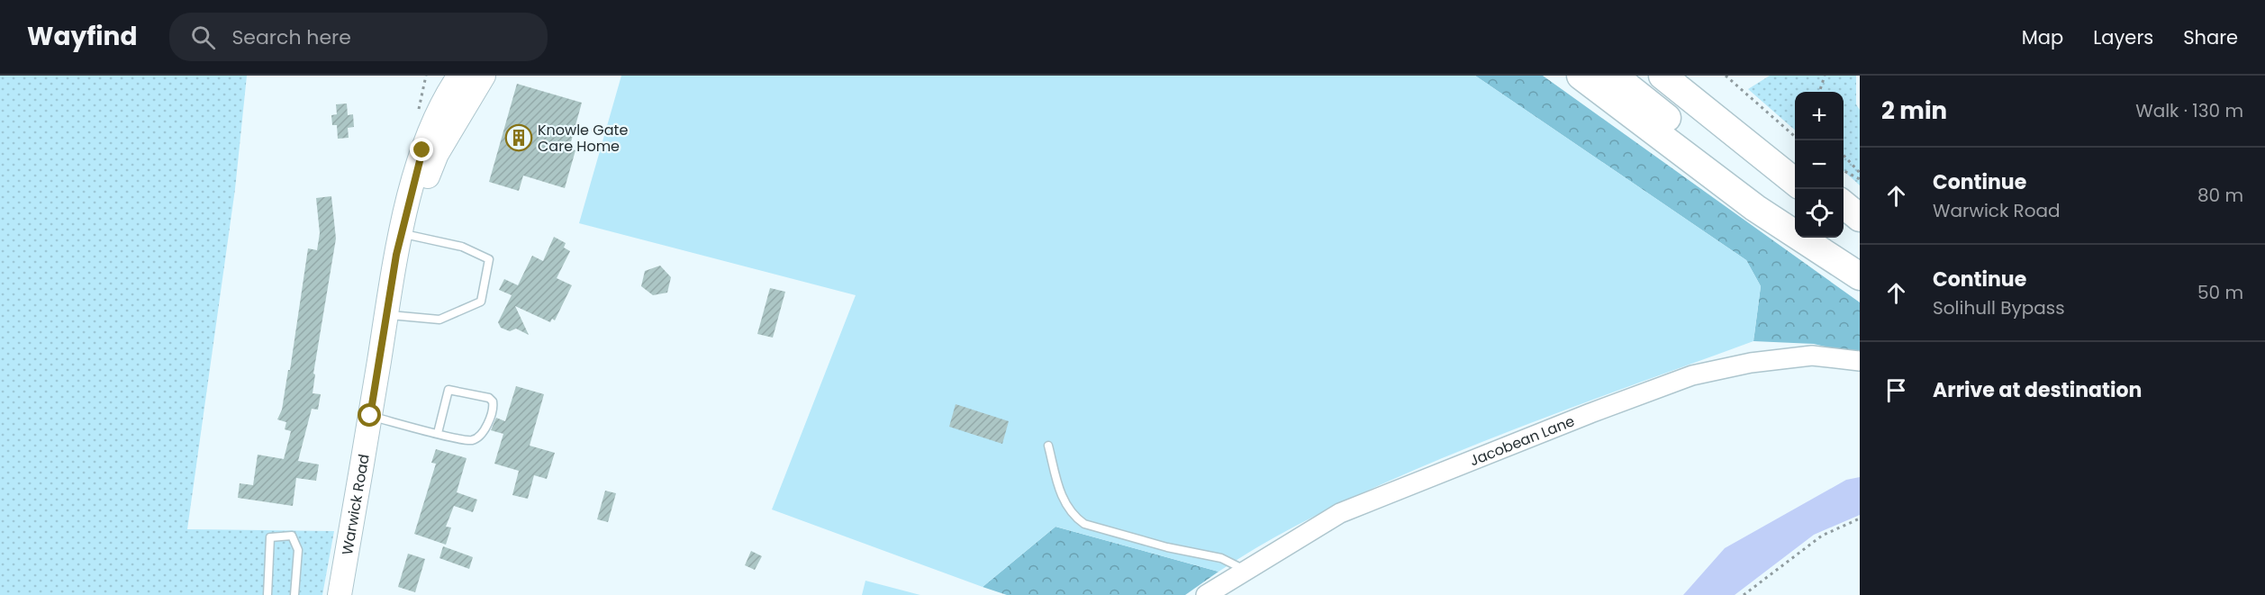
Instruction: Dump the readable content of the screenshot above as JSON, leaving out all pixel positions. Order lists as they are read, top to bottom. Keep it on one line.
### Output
{"streets":{"main road":["Warwick Road"],"street":["Jacobean Lane"]},"places":{"building":["Knowle Gate Care Home"]},"page":{"header":"Wayfind","search":"Search here","nav":["Map","Layers","Share"],"heading":["2 min","Walk · 130 m"],"map_buttons":["+","−"],"list":[["Continue","Warwick Road","80 m"],["Continue","Solihull Bypass","50 m"],"Arrive at destination"]}}
